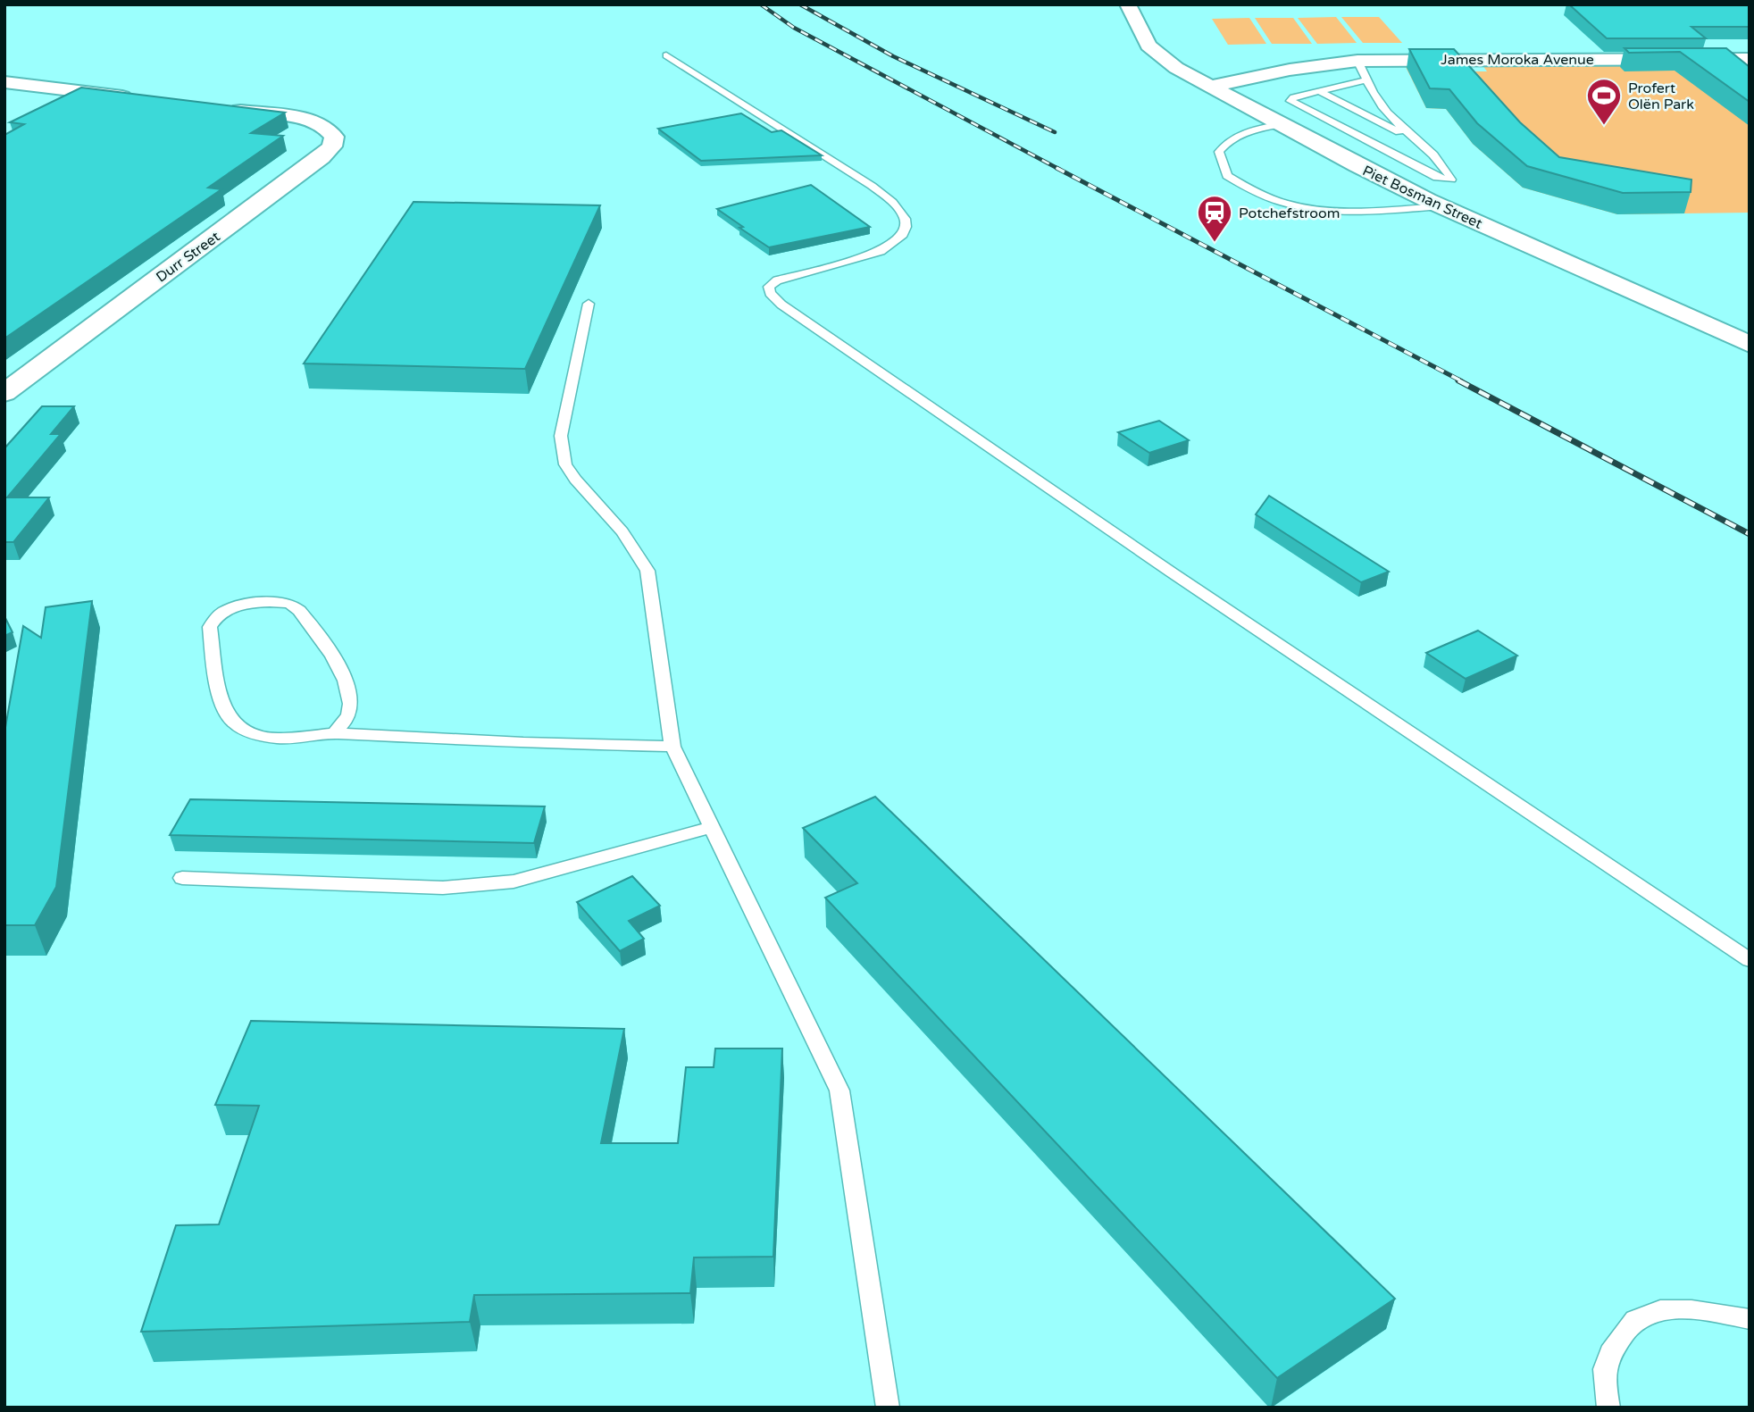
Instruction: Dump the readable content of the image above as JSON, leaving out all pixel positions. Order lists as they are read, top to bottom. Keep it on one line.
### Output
{"streets":{"street":["James Moroka Avenue","Piet Bosman Street","Durr Street"]},"crossings":[["James Moroka Avenue","Piet Bosman Street"]],"places":{"sports":["Profert Olën Park"],"station":["Potchefstroom"]}}
